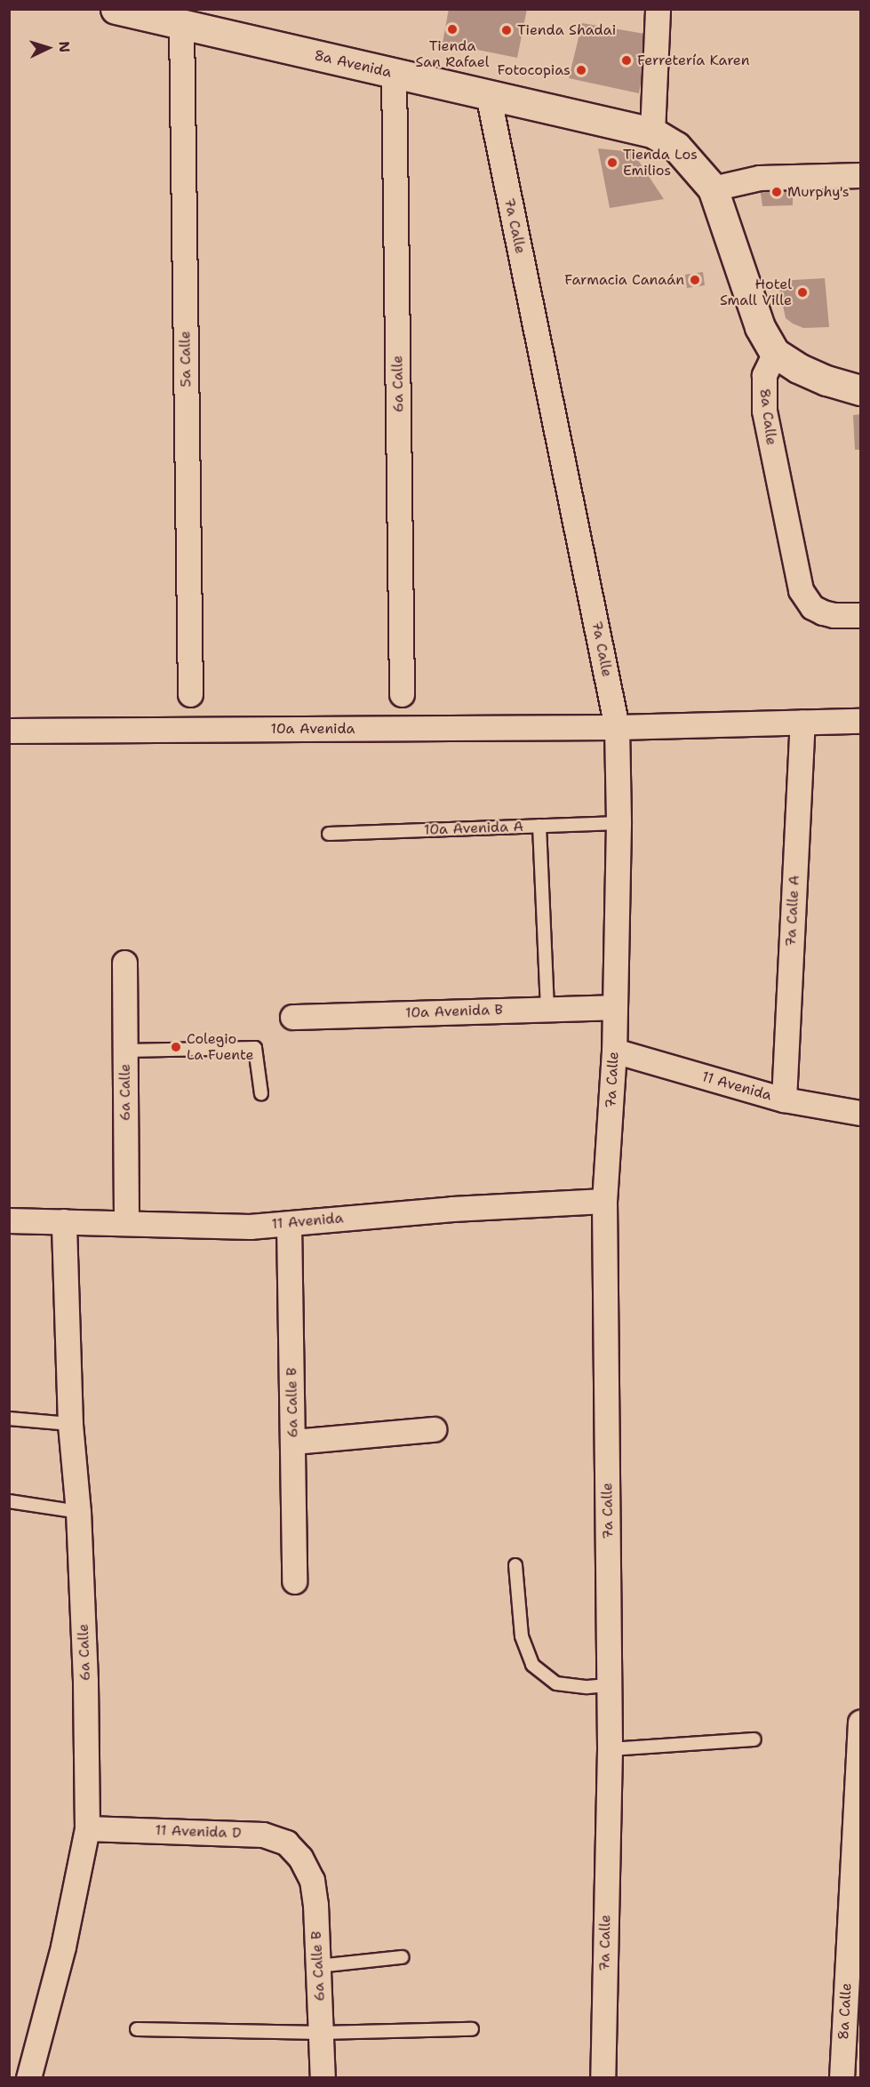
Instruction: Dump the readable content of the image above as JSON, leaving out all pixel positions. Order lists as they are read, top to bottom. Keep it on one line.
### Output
{"streets":{"street":["8a Avenida","7a Calle","5a Calle","6a Calle","8a Calle","10a Avenida","7a Calle A","10a Avenida B","11 Avenida","6a Calle B","11 Avenida D"],"lane":["10a Avenida A"]},"crossings":[["8a Avenida","7a Calle"],["8a Avenida","5a Calle"],["8a Avenida","6a Calle"],["7a Calle","10a Avenida"],["7a Calle","10a Avenida A"],["7a Calle","10a Avenida B"],["7a Calle","11 Avenida"],["6a Calle","11 Avenida"],["6a Calle","11 Avenida D"],["7a Calle A","11 Avenida"],["11 Avenida","6a Calle B"],["6a Calle B","11 Avenida D"]],"places":["Tienda San Rafael","Tienda Shadai","Ferretería Karen","Fotocopias","Tienda Los Emilios","Murphy's","Farmacia Canaán","Hotel Small Ville","Colegio La Fuente"],"north":"right"}
